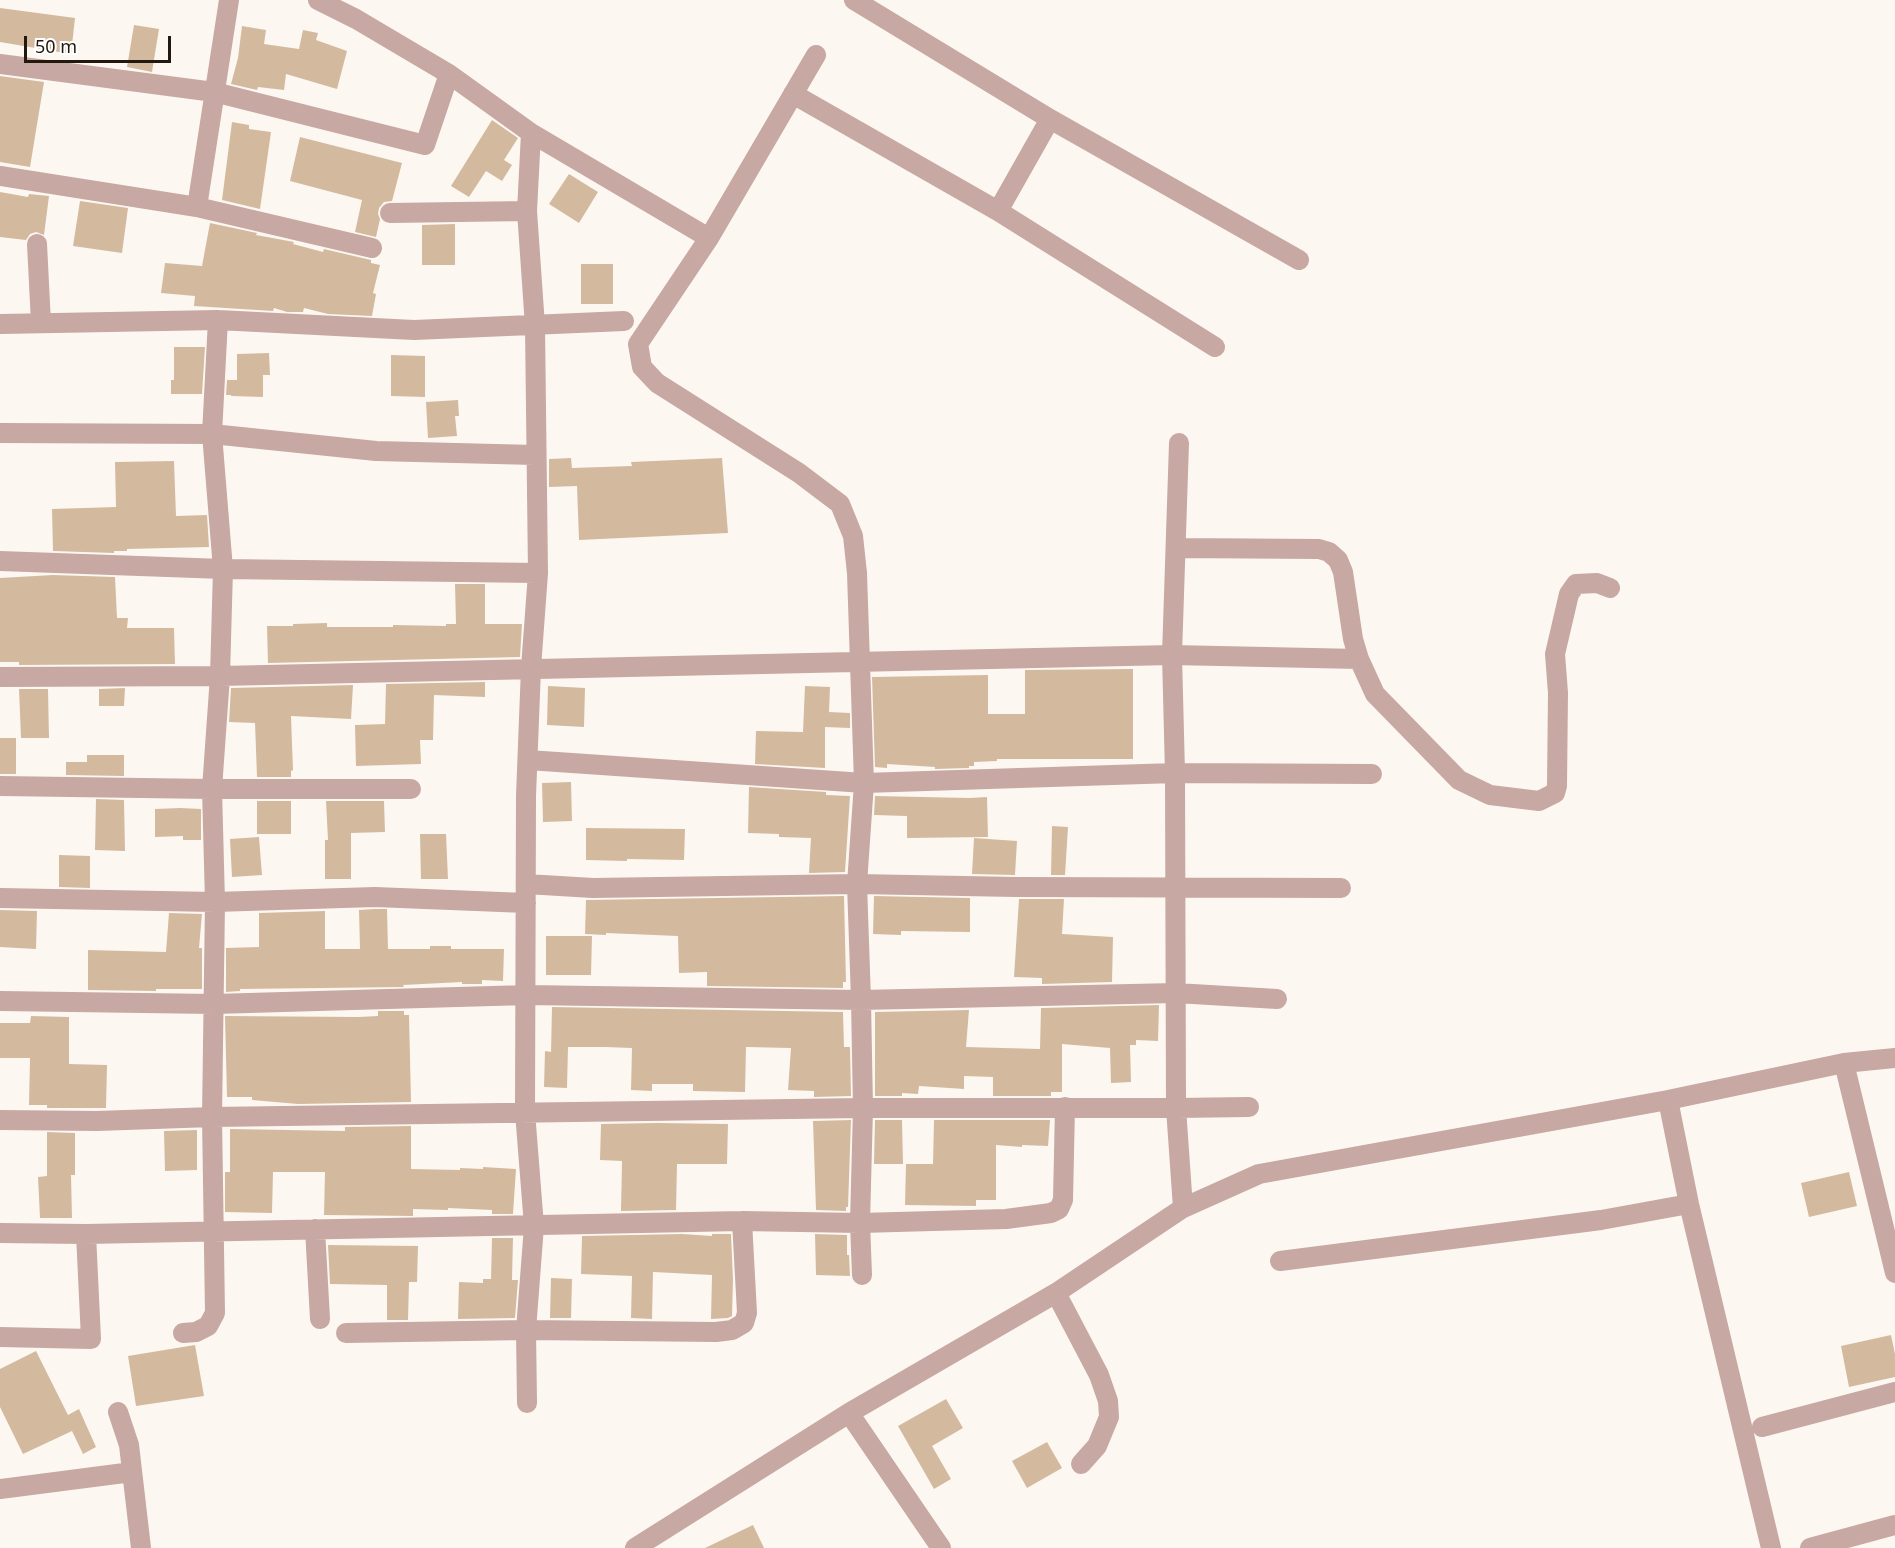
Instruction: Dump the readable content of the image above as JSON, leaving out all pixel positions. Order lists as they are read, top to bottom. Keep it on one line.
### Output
{"scale_bar":"50 m"}
